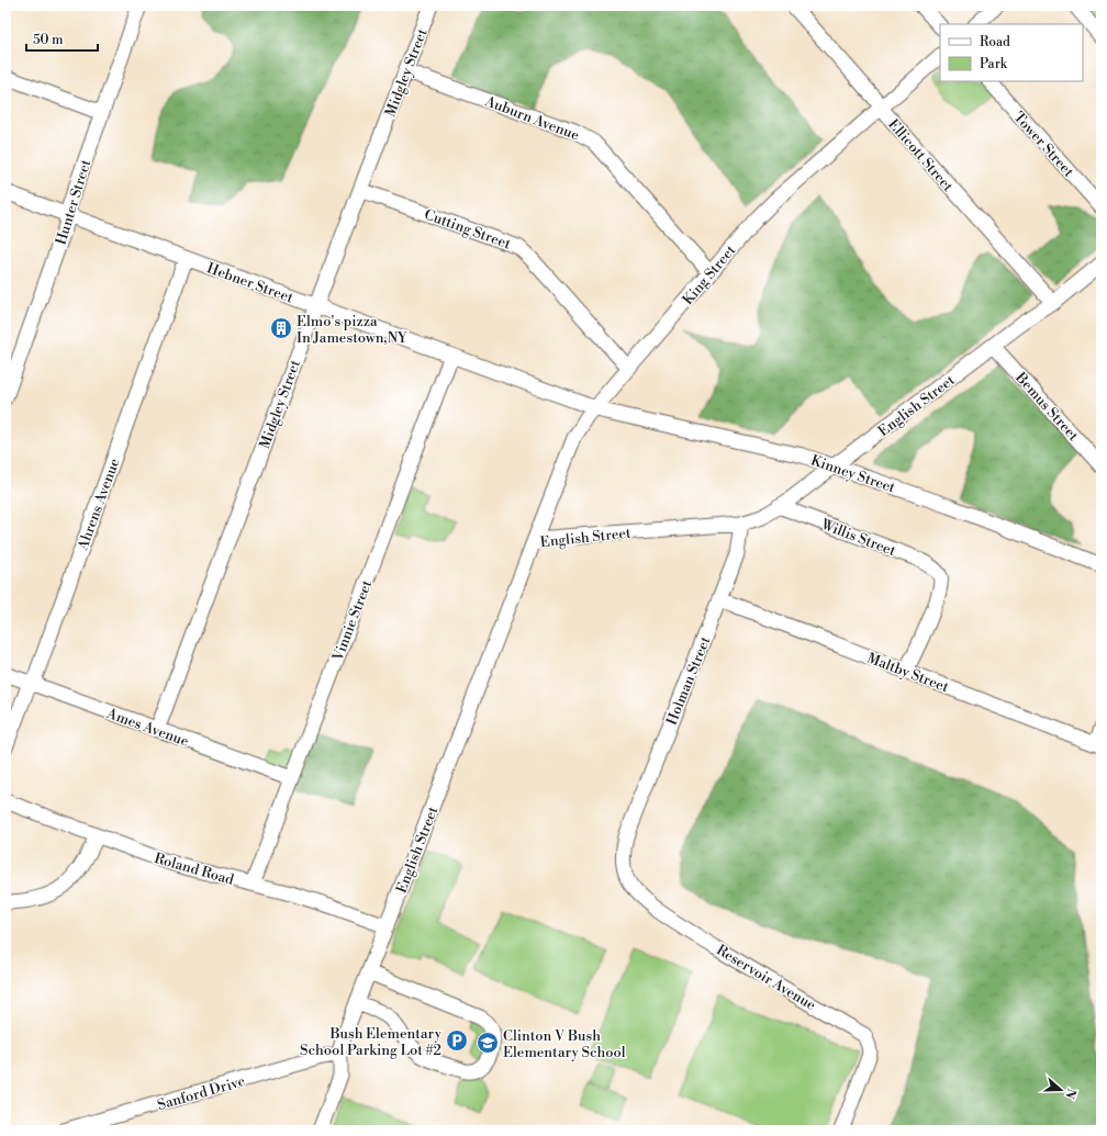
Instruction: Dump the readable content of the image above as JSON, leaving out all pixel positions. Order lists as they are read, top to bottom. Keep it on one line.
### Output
{"streets":{"street":["Midgley Street","Auburn Avenue","Tower Street","Ellicott Street","Hunter Street","Cutting Street","King Street","Hebner Street","English Street","Bemus Street","Kinney Street","Ahrens Avenue","Willis Street","Vinnie Street","Maltby Street","Holman Street","Ames Avenue","Roland Road","Reservoir Avenue","Sanford Drive"]},"crossings":[["Midgley Street","Auburn Avenue"],["Midgley Street","Cutting Street"],["Midgley Street","Hebner Street"],["Midgley Street","Ames Avenue"],["Auburn Avenue","King Street"],["Ellicott Street","King Street"],["Ellicott Street","English Street"],["Hunter Street","Hebner Street"],["Cutting Street","King Street"],["King Street","Hebner Street"],["King Street","English Street"],["King Street","Kinney Street"],["Hebner Street","Kinney Street"],["Hebner Street","Ahrens Avenue"],["Hebner Street","Vinnie Street"],["English Street","Bemus Street"],["English Street","Kinney Street"],["English Street","Willis Street"],["English Street","Holman Street"],["English Street","Roland Road"],["English Street","Sanford Drive"],["Ahrens Avenue","Ames Avenue"],["Willis Street","Maltby Street"],["Vinnie Street","Ames Avenue"],["Vinnie Street","Roland Road"],["Maltby Street","Holman Street"],["Holman Street","Reservoir Avenue"]],"places":{"building":["Elmo's pizza In Jamestown,NY"],"parking":["Bush Elementary School Parking Lot #2"],"school or university":["Clinton V Bush Elementary School"]},"legend":["Road","Park"],"scale_bar":"50 m","north":"right"}
